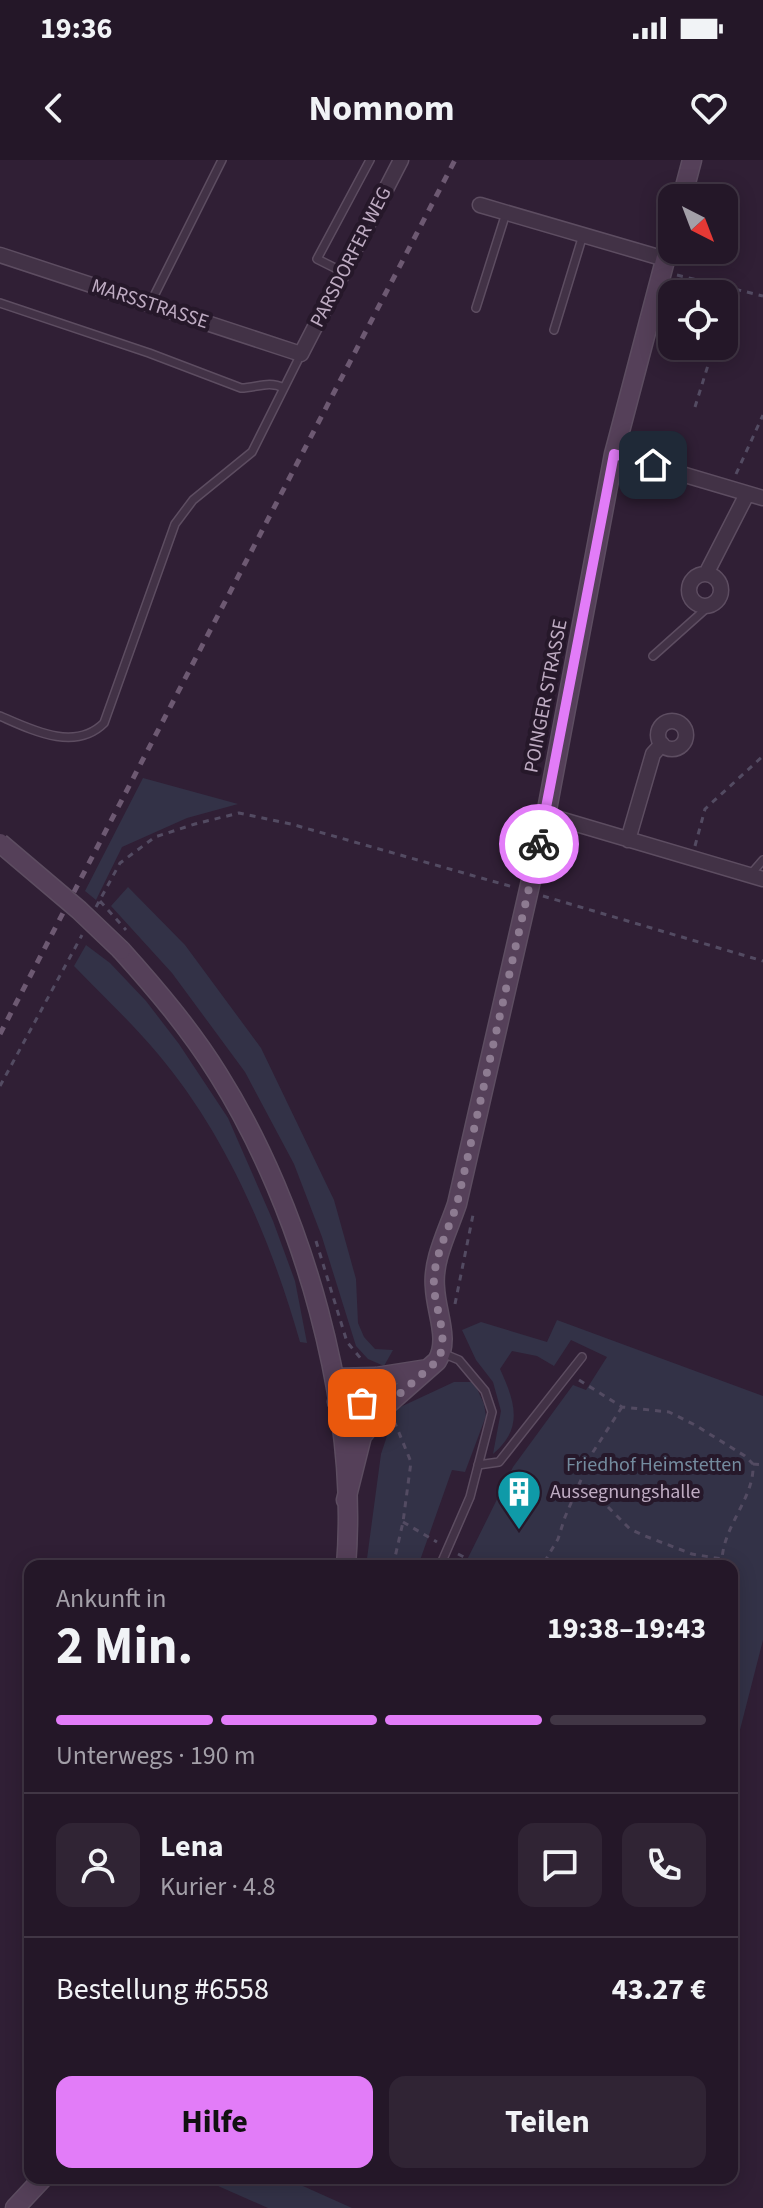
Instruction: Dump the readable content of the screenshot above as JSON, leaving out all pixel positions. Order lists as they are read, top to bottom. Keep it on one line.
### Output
{"streets":{"street":["PARSDORFER WEG","MARSSTRASSE","POINGER STRASSE"]},"crossings":[["PARSDORFER WEG","MARSSTRASSE"]],"parks":["Friedhof Heimstetten"],"places":{"building":["Aussegnungshalle"]},"north":"bottom right","page":{"status":"19:36","header":"Nomnom","heading":["2 Min.","Ankunft in","19:38–19:43"],"panel":["Lena","Kurier · 4.8","Bestellung #6558","43.27 €"],"bar":"Unterwegs · 190 m","buttons":["Hilfe","Teilen"]}}
